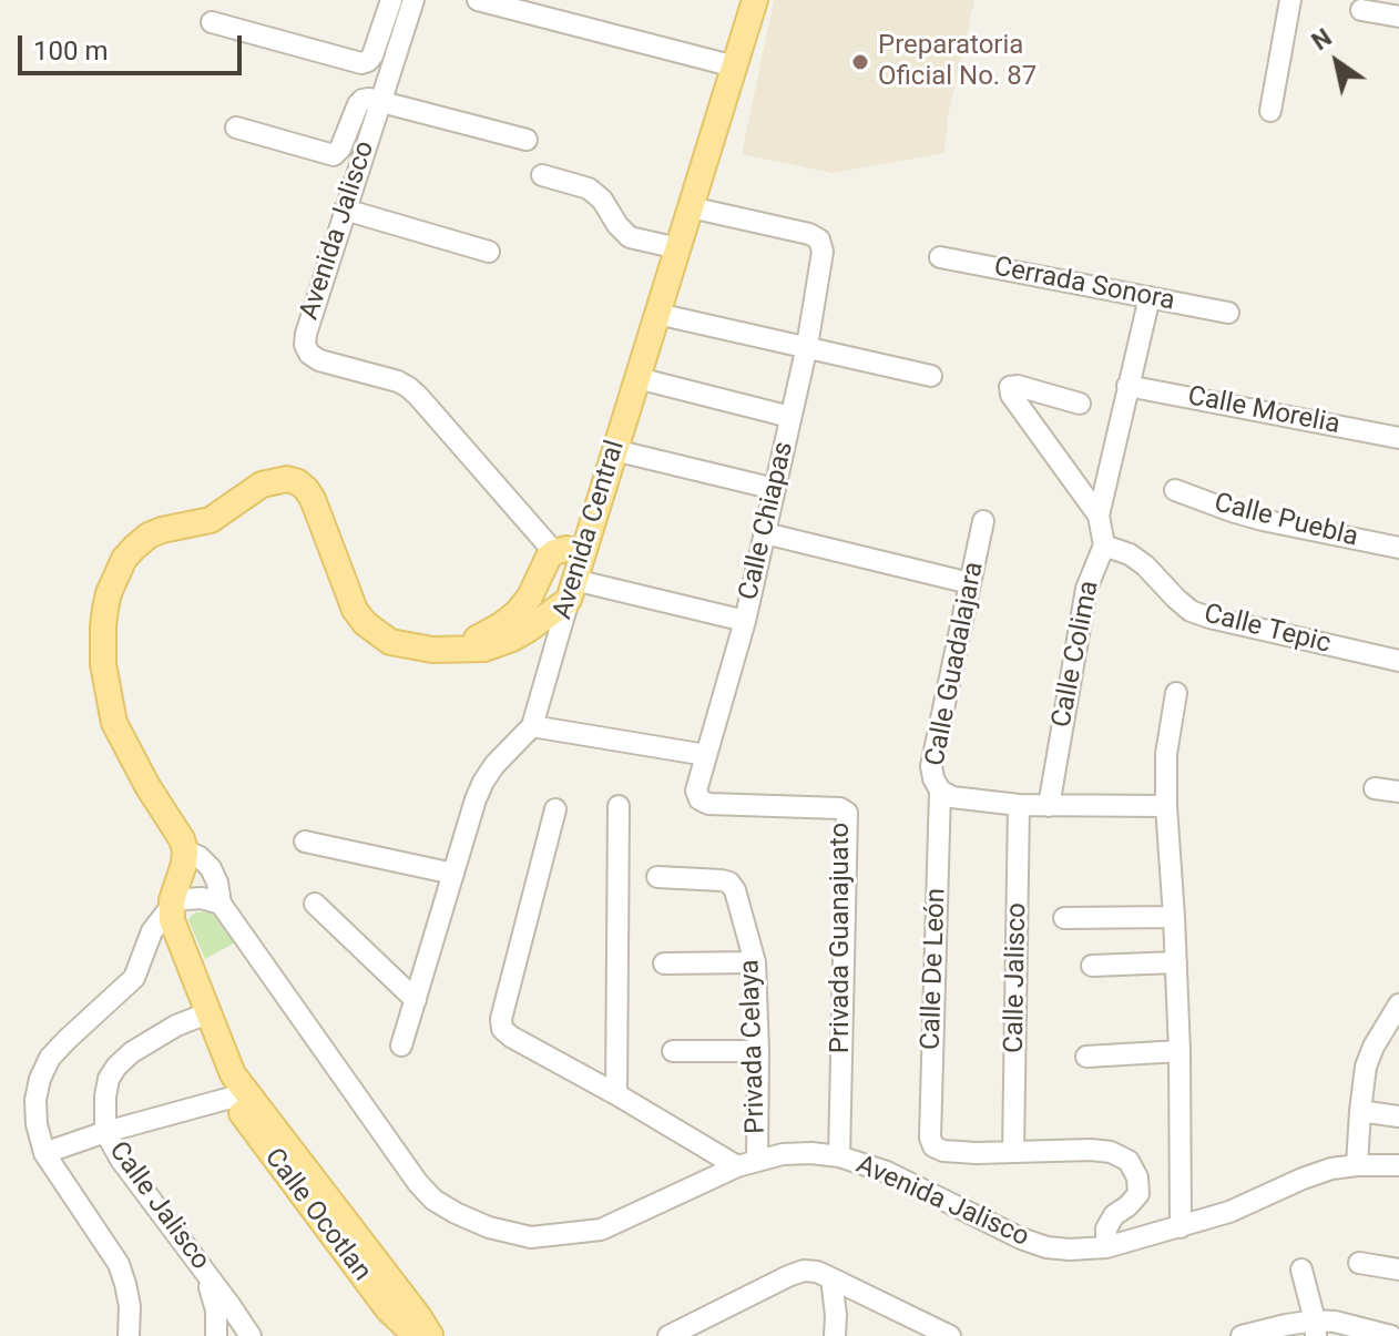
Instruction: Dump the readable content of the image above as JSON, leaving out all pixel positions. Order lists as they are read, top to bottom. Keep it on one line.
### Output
{"streets":{"main road":["Avenida Jalisco","Avenida Central","Calle Ocotlan"],"street":["Cerrada Sonora","Calle Morelia","Calle Chiapas","Calle Puebla","Calle Tepic","Calle Colima","Calle Guadalajara","Privada Guanajuato","Calle De León","Calle Jalisco","Privada Celaya"]},"crossings":[["Avenida Jalisco","Avenida Central"],["Avenida Jalisco","Privada Guanajuato"],["Avenida Jalisco","Privada Celaya"],["Cerrada Sonora","Calle Colima"],["Calle Morelia","Calle Colima"],["Calle Chiapas","Avenida Central"],["Calle Chiapas","Privada Guanajuato"],["Calle Tepic","Calle Colima"],["Calle Colima","Calle Guadalajara"],["Calle Guadalajara","Calle De León"],["Calle Guadalajara","Calle Jalisco"],["Calle De León","Calle Jalisco"],["Calle Jalisco","Calle Ocotlan"]],"places":["Preparatoria Oficial No. 87"],"scale_bar":"100 m","north":"top left"}
